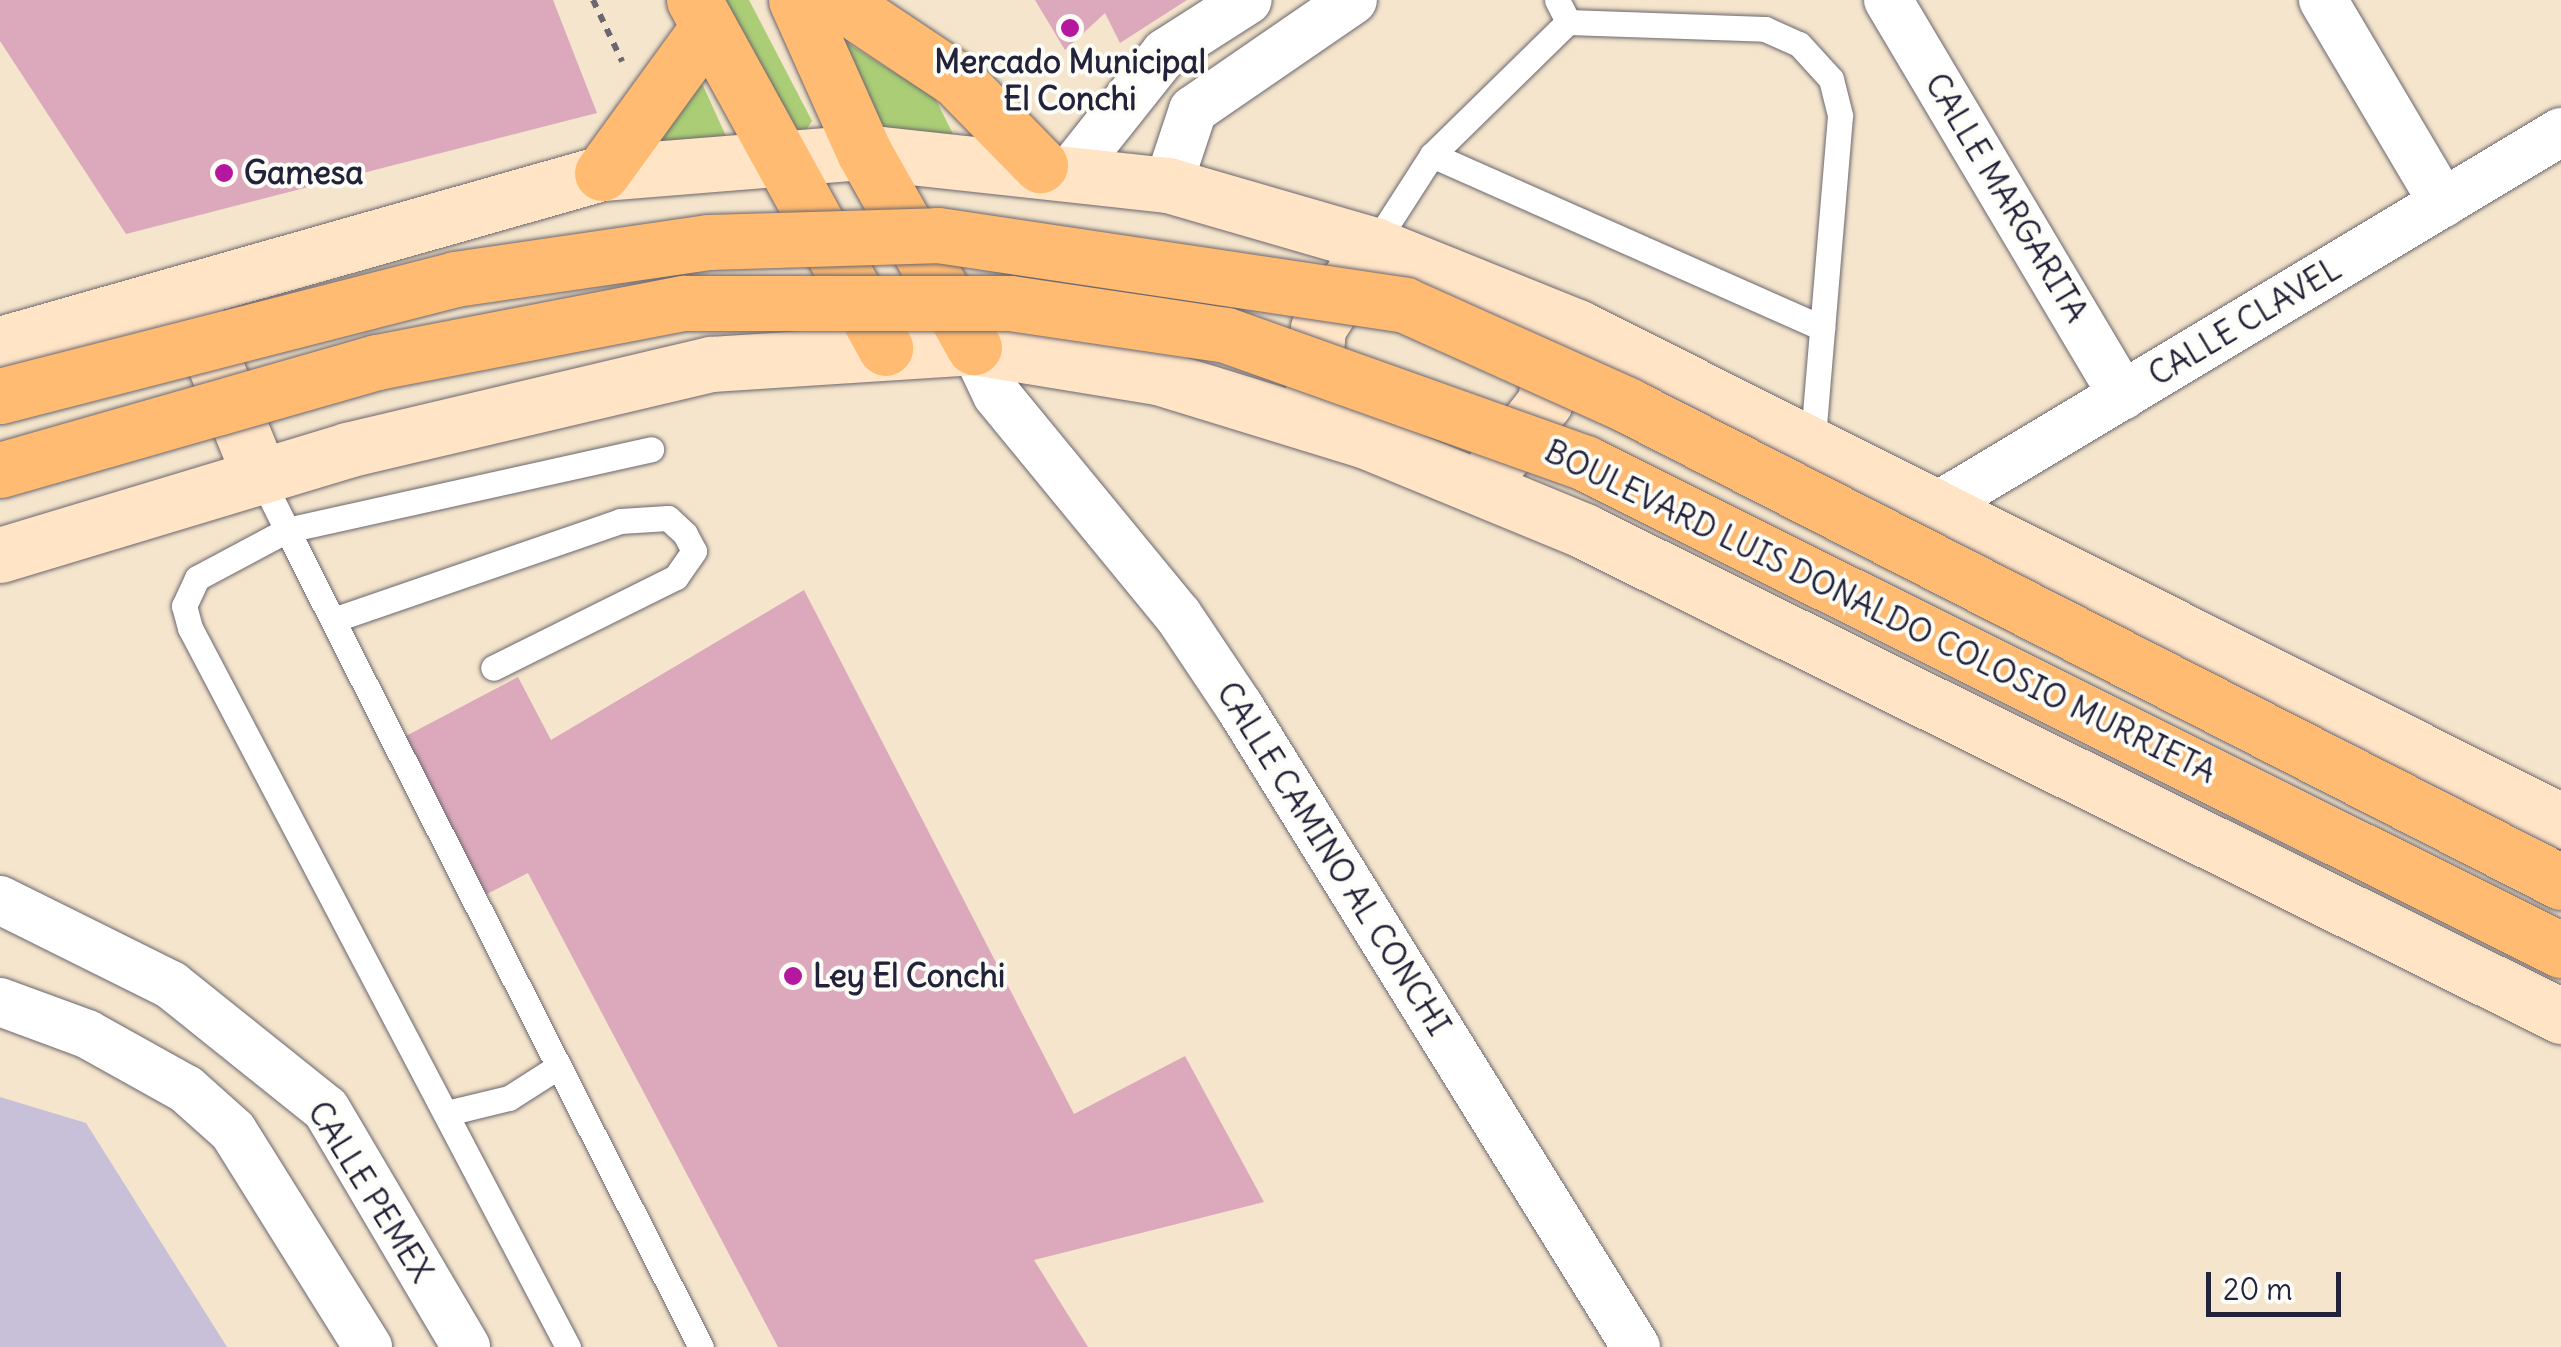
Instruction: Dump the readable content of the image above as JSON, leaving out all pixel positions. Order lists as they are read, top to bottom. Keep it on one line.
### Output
{"streets":{"main road":["BOULEVARD LUIS DONALDO COLOSIO MURRIETA"],"street":["CALLE MARGARITA","CALLE CLAVEL","CALLE CAMINO AL CONCHI","CALLE PEMEX"]},"crossings":[["CALLE MARGARITA","CALLE CLAVEL"]],"places":["Mercado Municipal El Conchi","Gamesa","Ley El Conchi"],"scale_bar":"20 m"}
